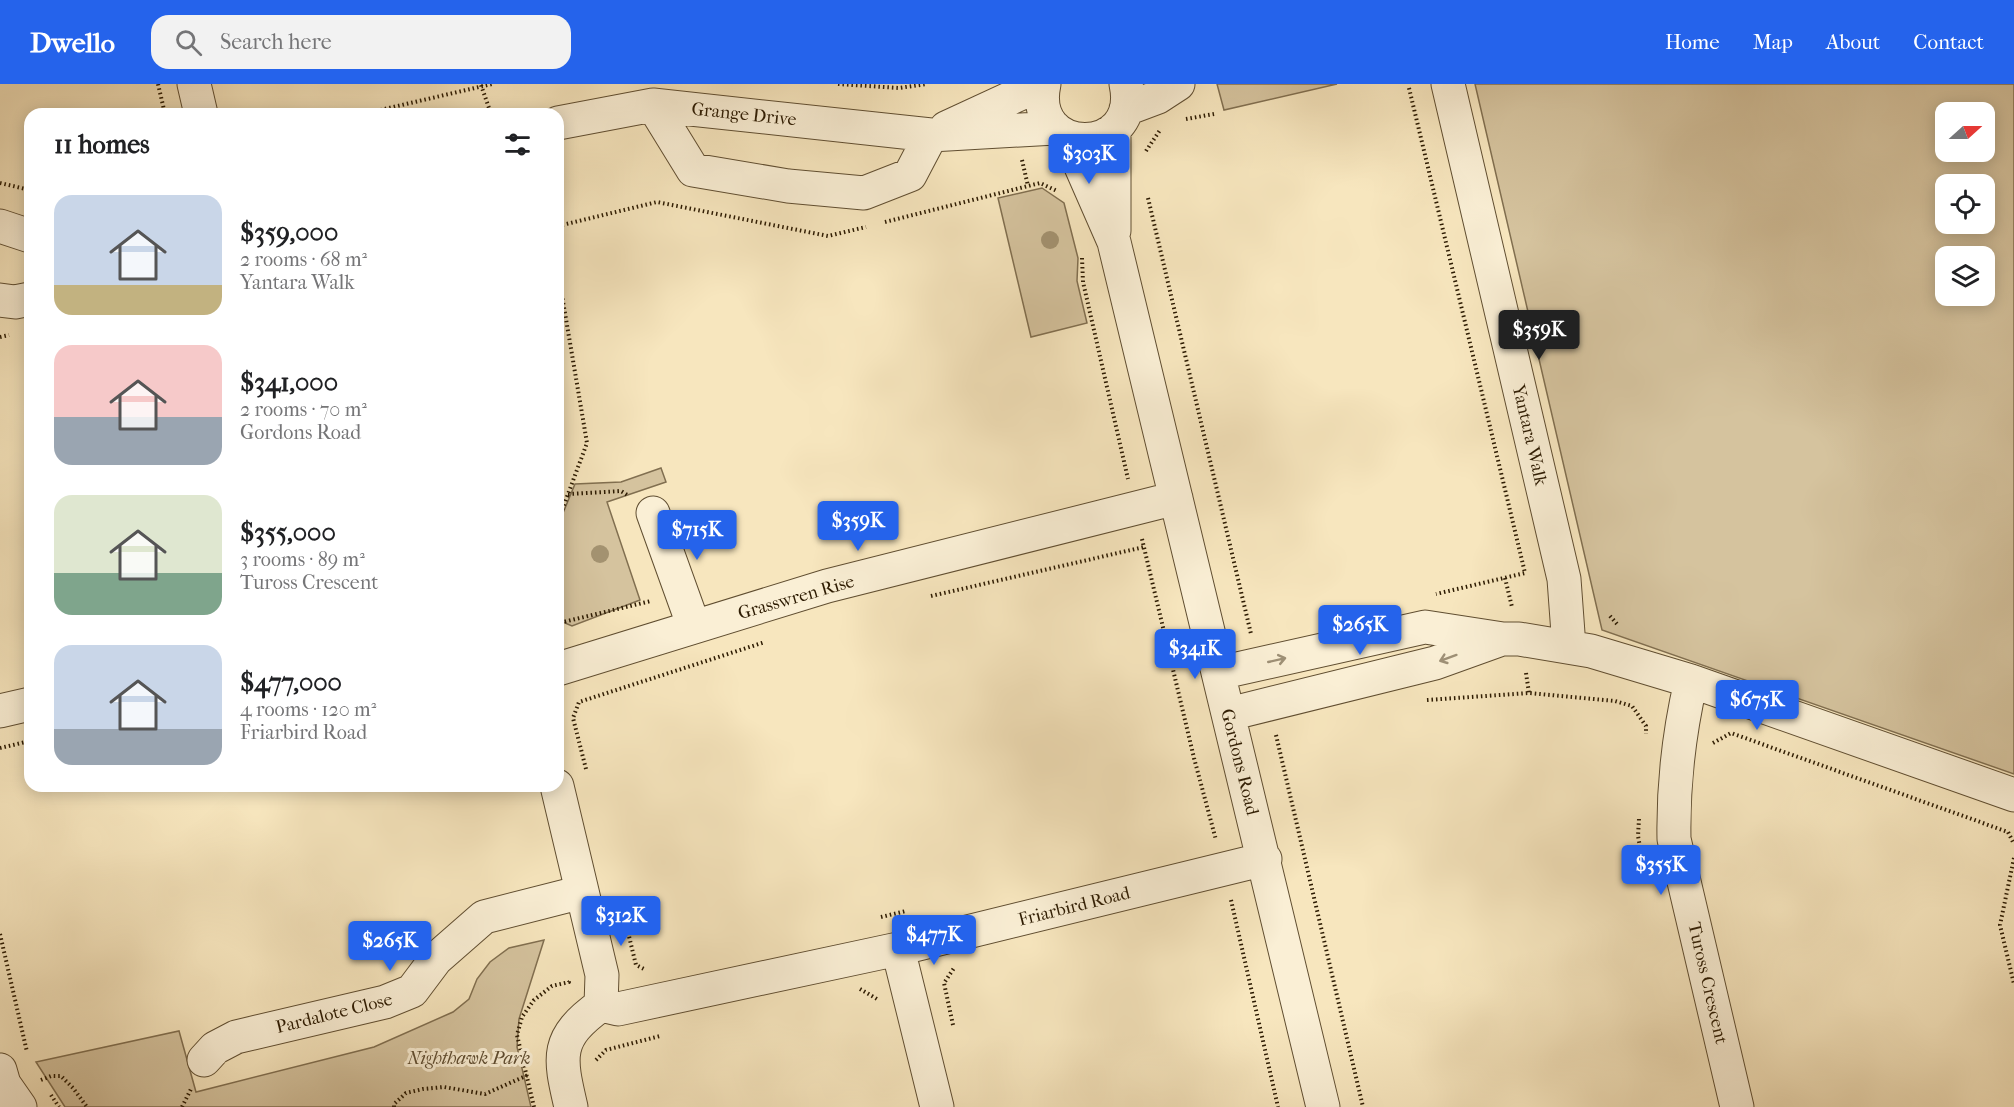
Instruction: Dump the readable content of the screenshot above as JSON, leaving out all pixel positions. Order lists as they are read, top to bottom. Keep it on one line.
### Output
{"streets":{"street":["Grange Drive","Yantara Walk","Grasswren Rise","Gordons Road","Friarbird Road","Tuross Crescent","Pardalote Close"]},"crossings":[["Grange Drive","Gordons Road"],["Grasswren Rise","Gordons Road"],["Gordons Road","Friarbird Road"]],"parks":["Nighthawk Park"],"north":"right","page":{"header":"Dwello","search":"Search here","nav":["Home","Map","About","Contact"],"heading":"11 homes","price":["$303K","$359K","$359K","$715K","$265K","$341K","$675K","$355K","$312K","$477K","$265K"],"list":[{"name":"$359,000","note":"2 rooms · 68 m² · Yantara Walk"},{"name":"$341,000","note":"2 rooms · 70 m² · Gordons Road"},{"name":"$355,000","note":"3 rooms · 89 m² · Tuross Crescent"},{"name":"$477,000","note":"4 rooms · 120 m² · Friarbird Road"}]}}
